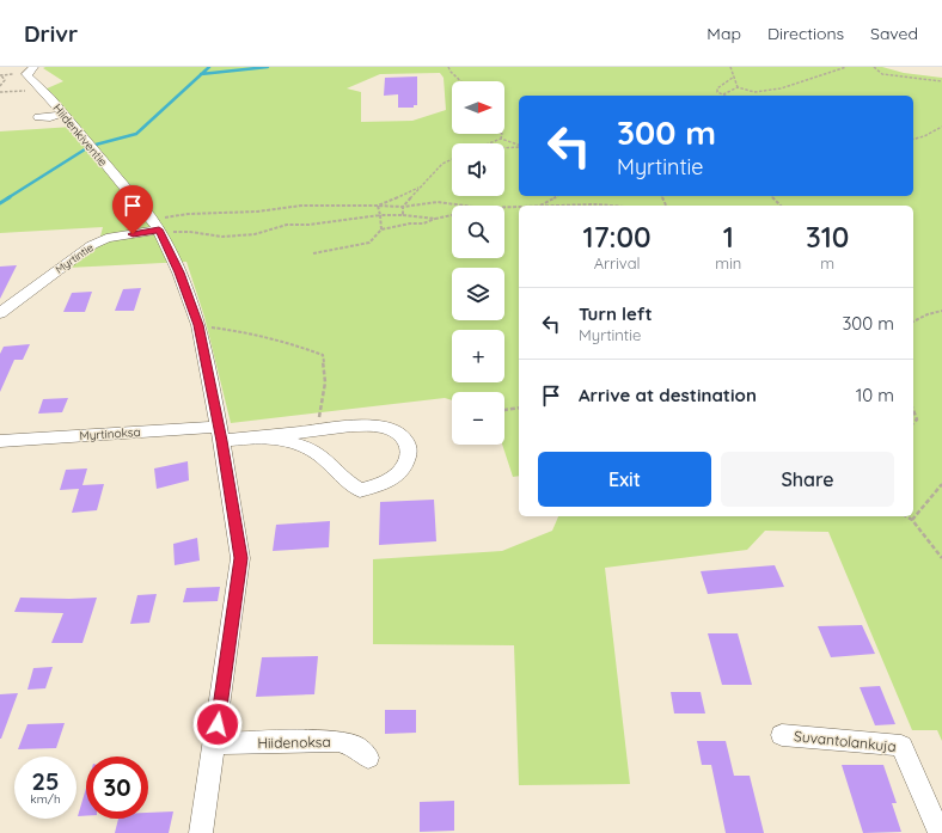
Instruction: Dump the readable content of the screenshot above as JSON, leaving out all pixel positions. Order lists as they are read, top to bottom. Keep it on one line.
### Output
{"streets":{"street":["Hiidenkiventie","Myrtintie","Myrtinoksa","Suvantolankuja","Hiidenoksa"]},"crossings":[["Hiidenkiventie","Myrtintie"],["Hiidenkiventie","Myrtinoksa"],["Hiidenkiventie","Hiidenoksa"]],"north":"right","page":{"header":"Drivr","nav":["Map","Directions","Saved"],"map_buttons":["+","−"],"turn":["300 m","Myrtintie"],"eta":["17:00","Arrival","1","min","310","m"],"list":[{"name":"Turn left","note":"Myrtintie","value":"300 m"},{"name":"Arrive at destination","value":"10 m"}],"buttons":["Exit","Share"],"speed":"25 km/h","limit":"30"}}
